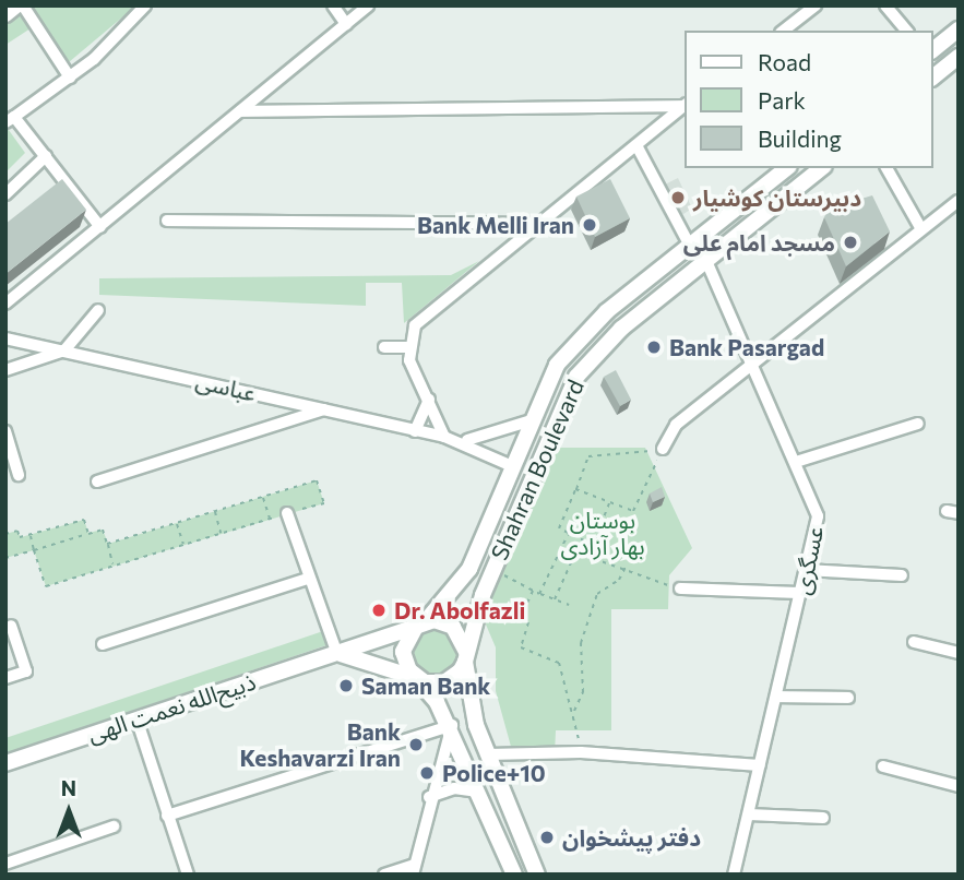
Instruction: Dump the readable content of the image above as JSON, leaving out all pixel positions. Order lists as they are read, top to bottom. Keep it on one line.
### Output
{"streets":{"street":["عباسی","Shahran Boulevard","عسگری","ذبیح‌الله نعمت الهی"]},"crossings":[["Shahran Boulevard","عسگری"],["Shahran Boulevard","ذبیح‌الله نعمت الهی"]],"parks":["بوستان بهار آزادی"],"places":["دبیرستان کوشیار","Bank Melli Iran","مسجد امام علی","Bank Pasargad","Dr. Abolfazli","Saman Bank","Bank Keshavarzi Iran","Police+10","دفتر پیشخوان"],"legend":["Road","Park","Building"],"north":"top"}
